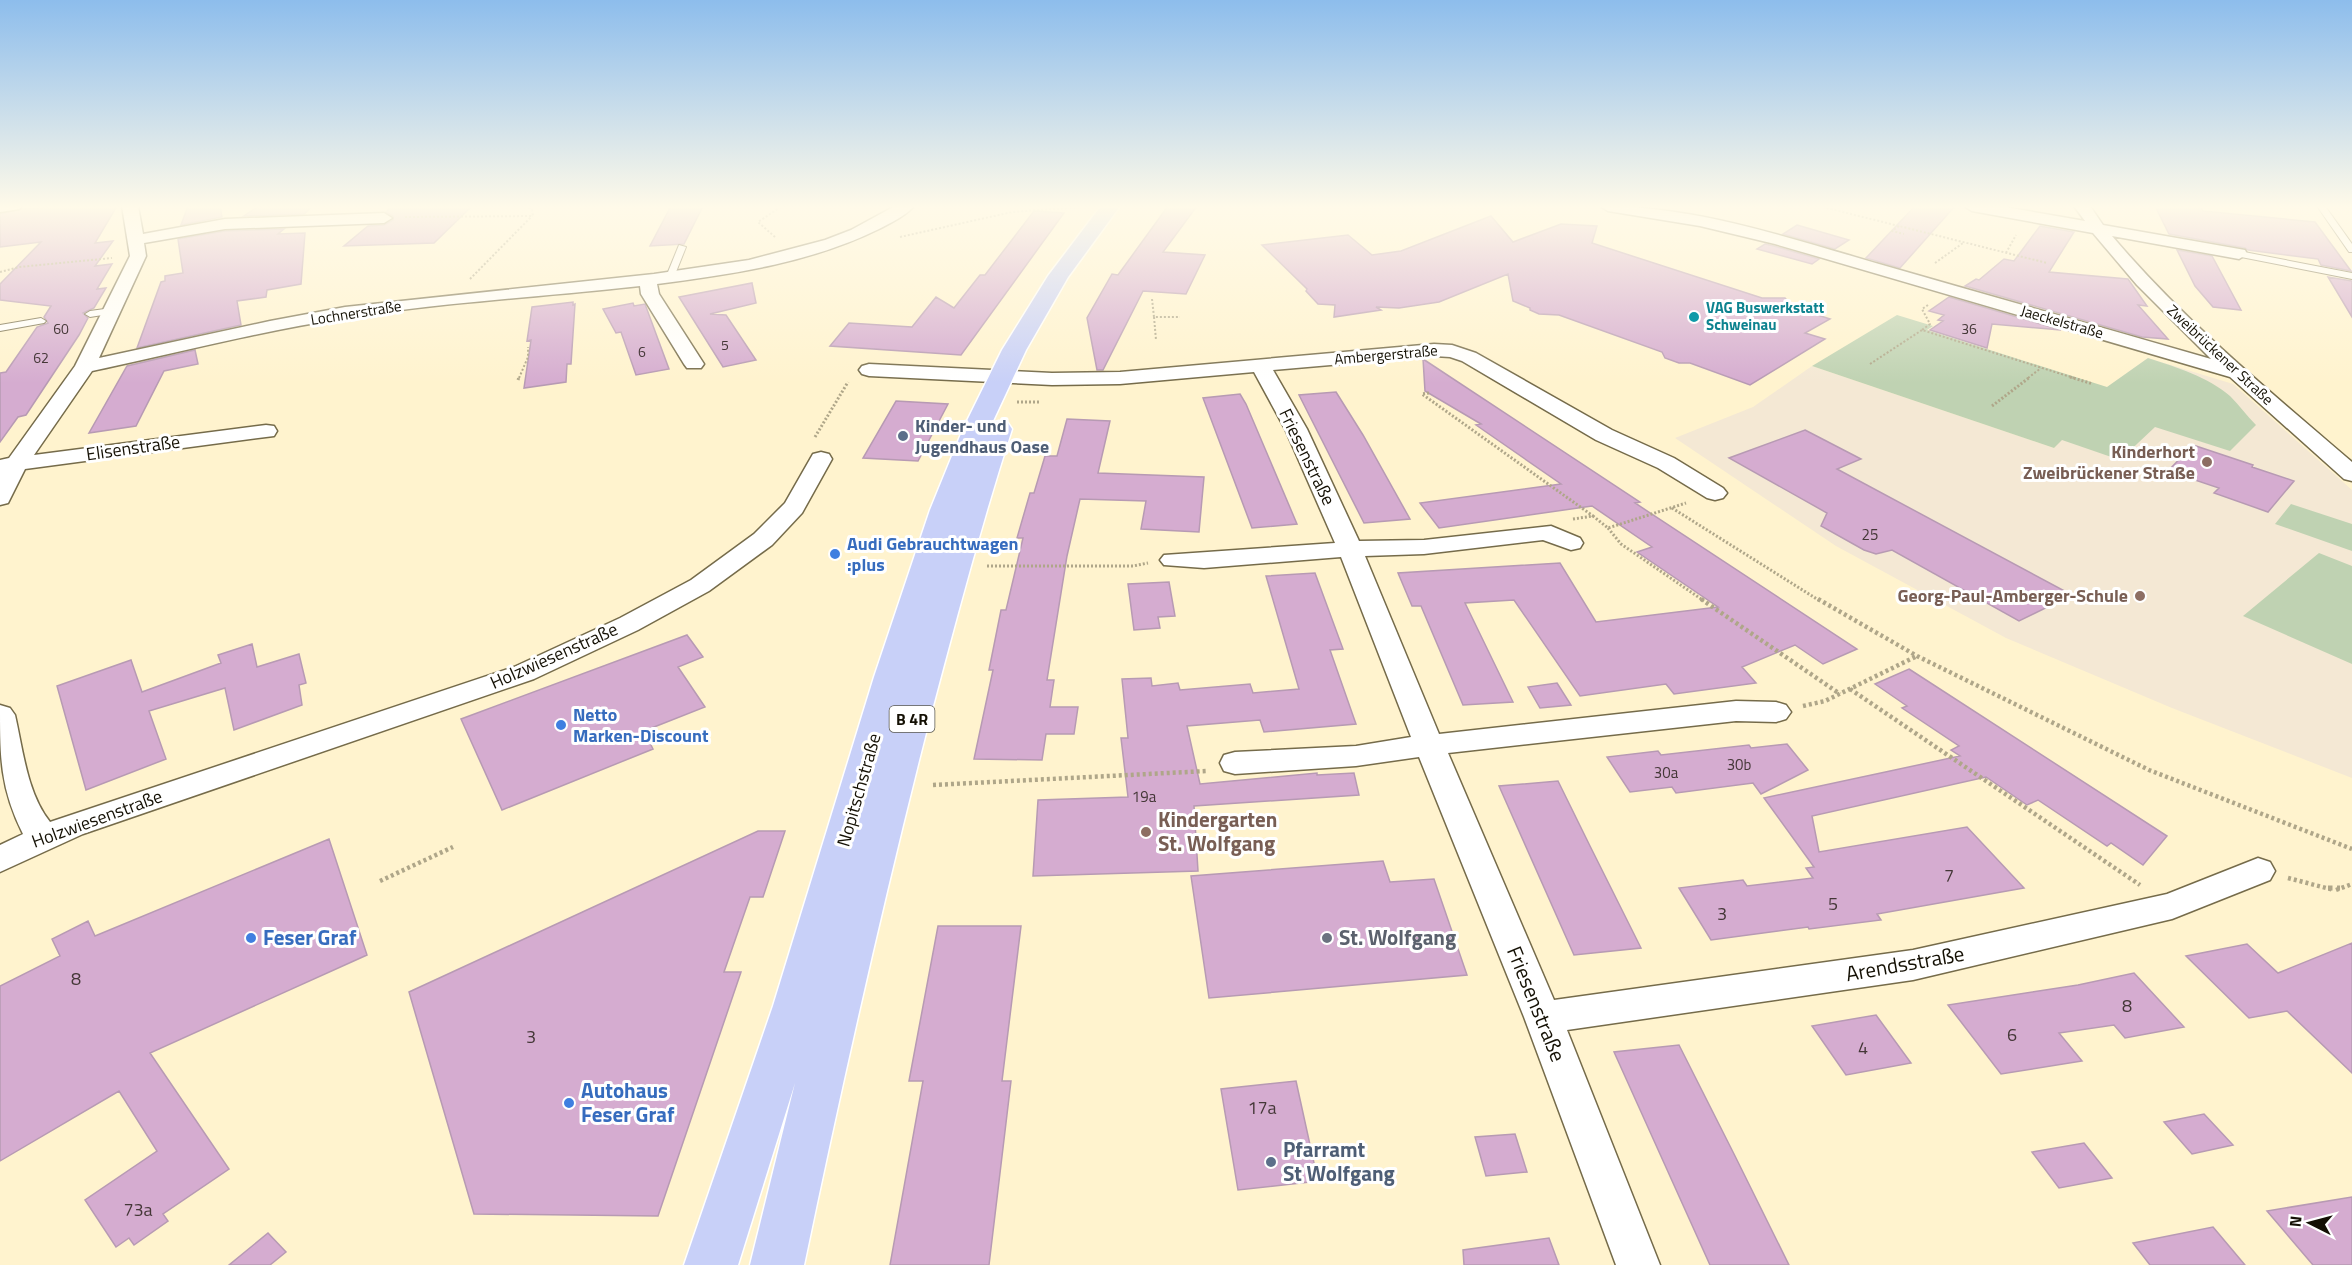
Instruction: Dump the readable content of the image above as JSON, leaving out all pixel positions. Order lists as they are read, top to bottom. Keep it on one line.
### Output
{"streets":{"main road":["B 4R","Nopitschstraße"],"street":["Lochnerstraße","Jaeckelstraße","Ambergerstraße","Zweibrückener Straße","Elisenstraße","Friesenstraße","Holzwiesenstraße","Arendsstraße"]},"crossings":[["Jaeckelstraße","Zweibrückener Straße"],["Ambergerstraße","Friesenstraße"],["Ambergerstraße","Nopitschstraße"],["Friesenstraße","Arendsstraße"]],"places":["VAG Buswerkstatt Schweinau","Kinder- und Jugendhaus Oase","Kinderhort Zweibrückener Straße","Audi Gebrauchtwagen :plus","Georg-Paul-Amberger-Schule","Netto Marken-Discount","Kindergarten St. Wolfgang","Feser Graf","St. Wolfgang","Autohaus Feser Graf","Pfarramt St Wolfgang"],"house_numbers":["60","36","5","6","62","25","30b","30a","19a","7","5","3","8","8","6","3","4","17a","73a"],"north":"left"}
